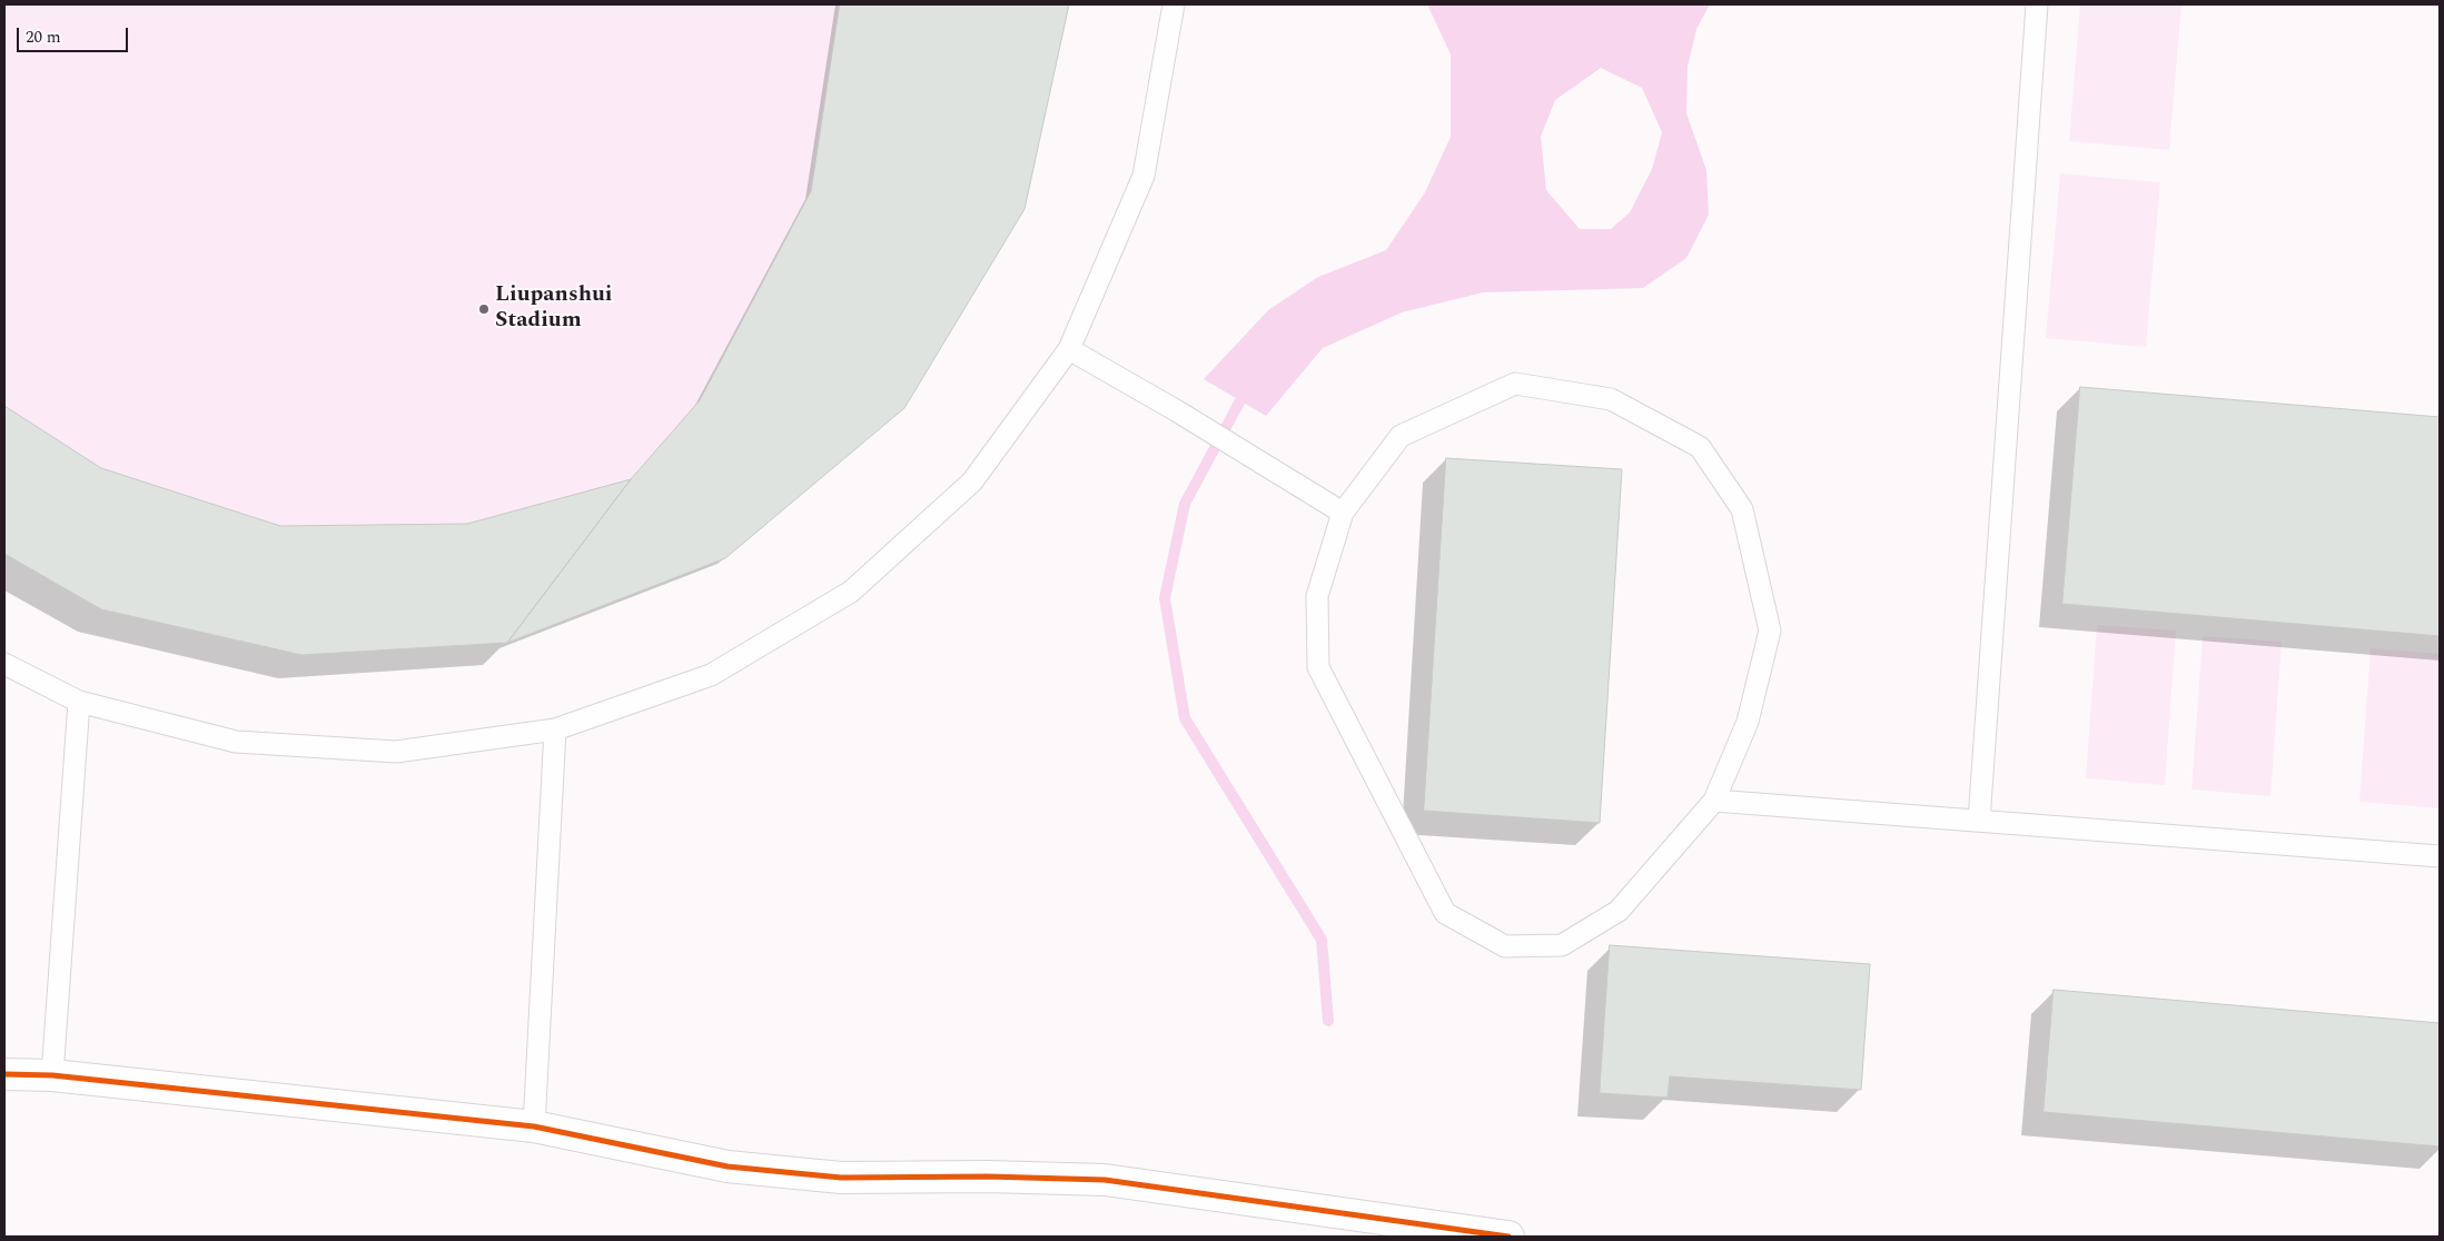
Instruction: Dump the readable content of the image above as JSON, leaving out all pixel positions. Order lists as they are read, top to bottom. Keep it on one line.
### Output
{"places":["Liupanshui Stadium"],"scale_bar":"20 m"}
